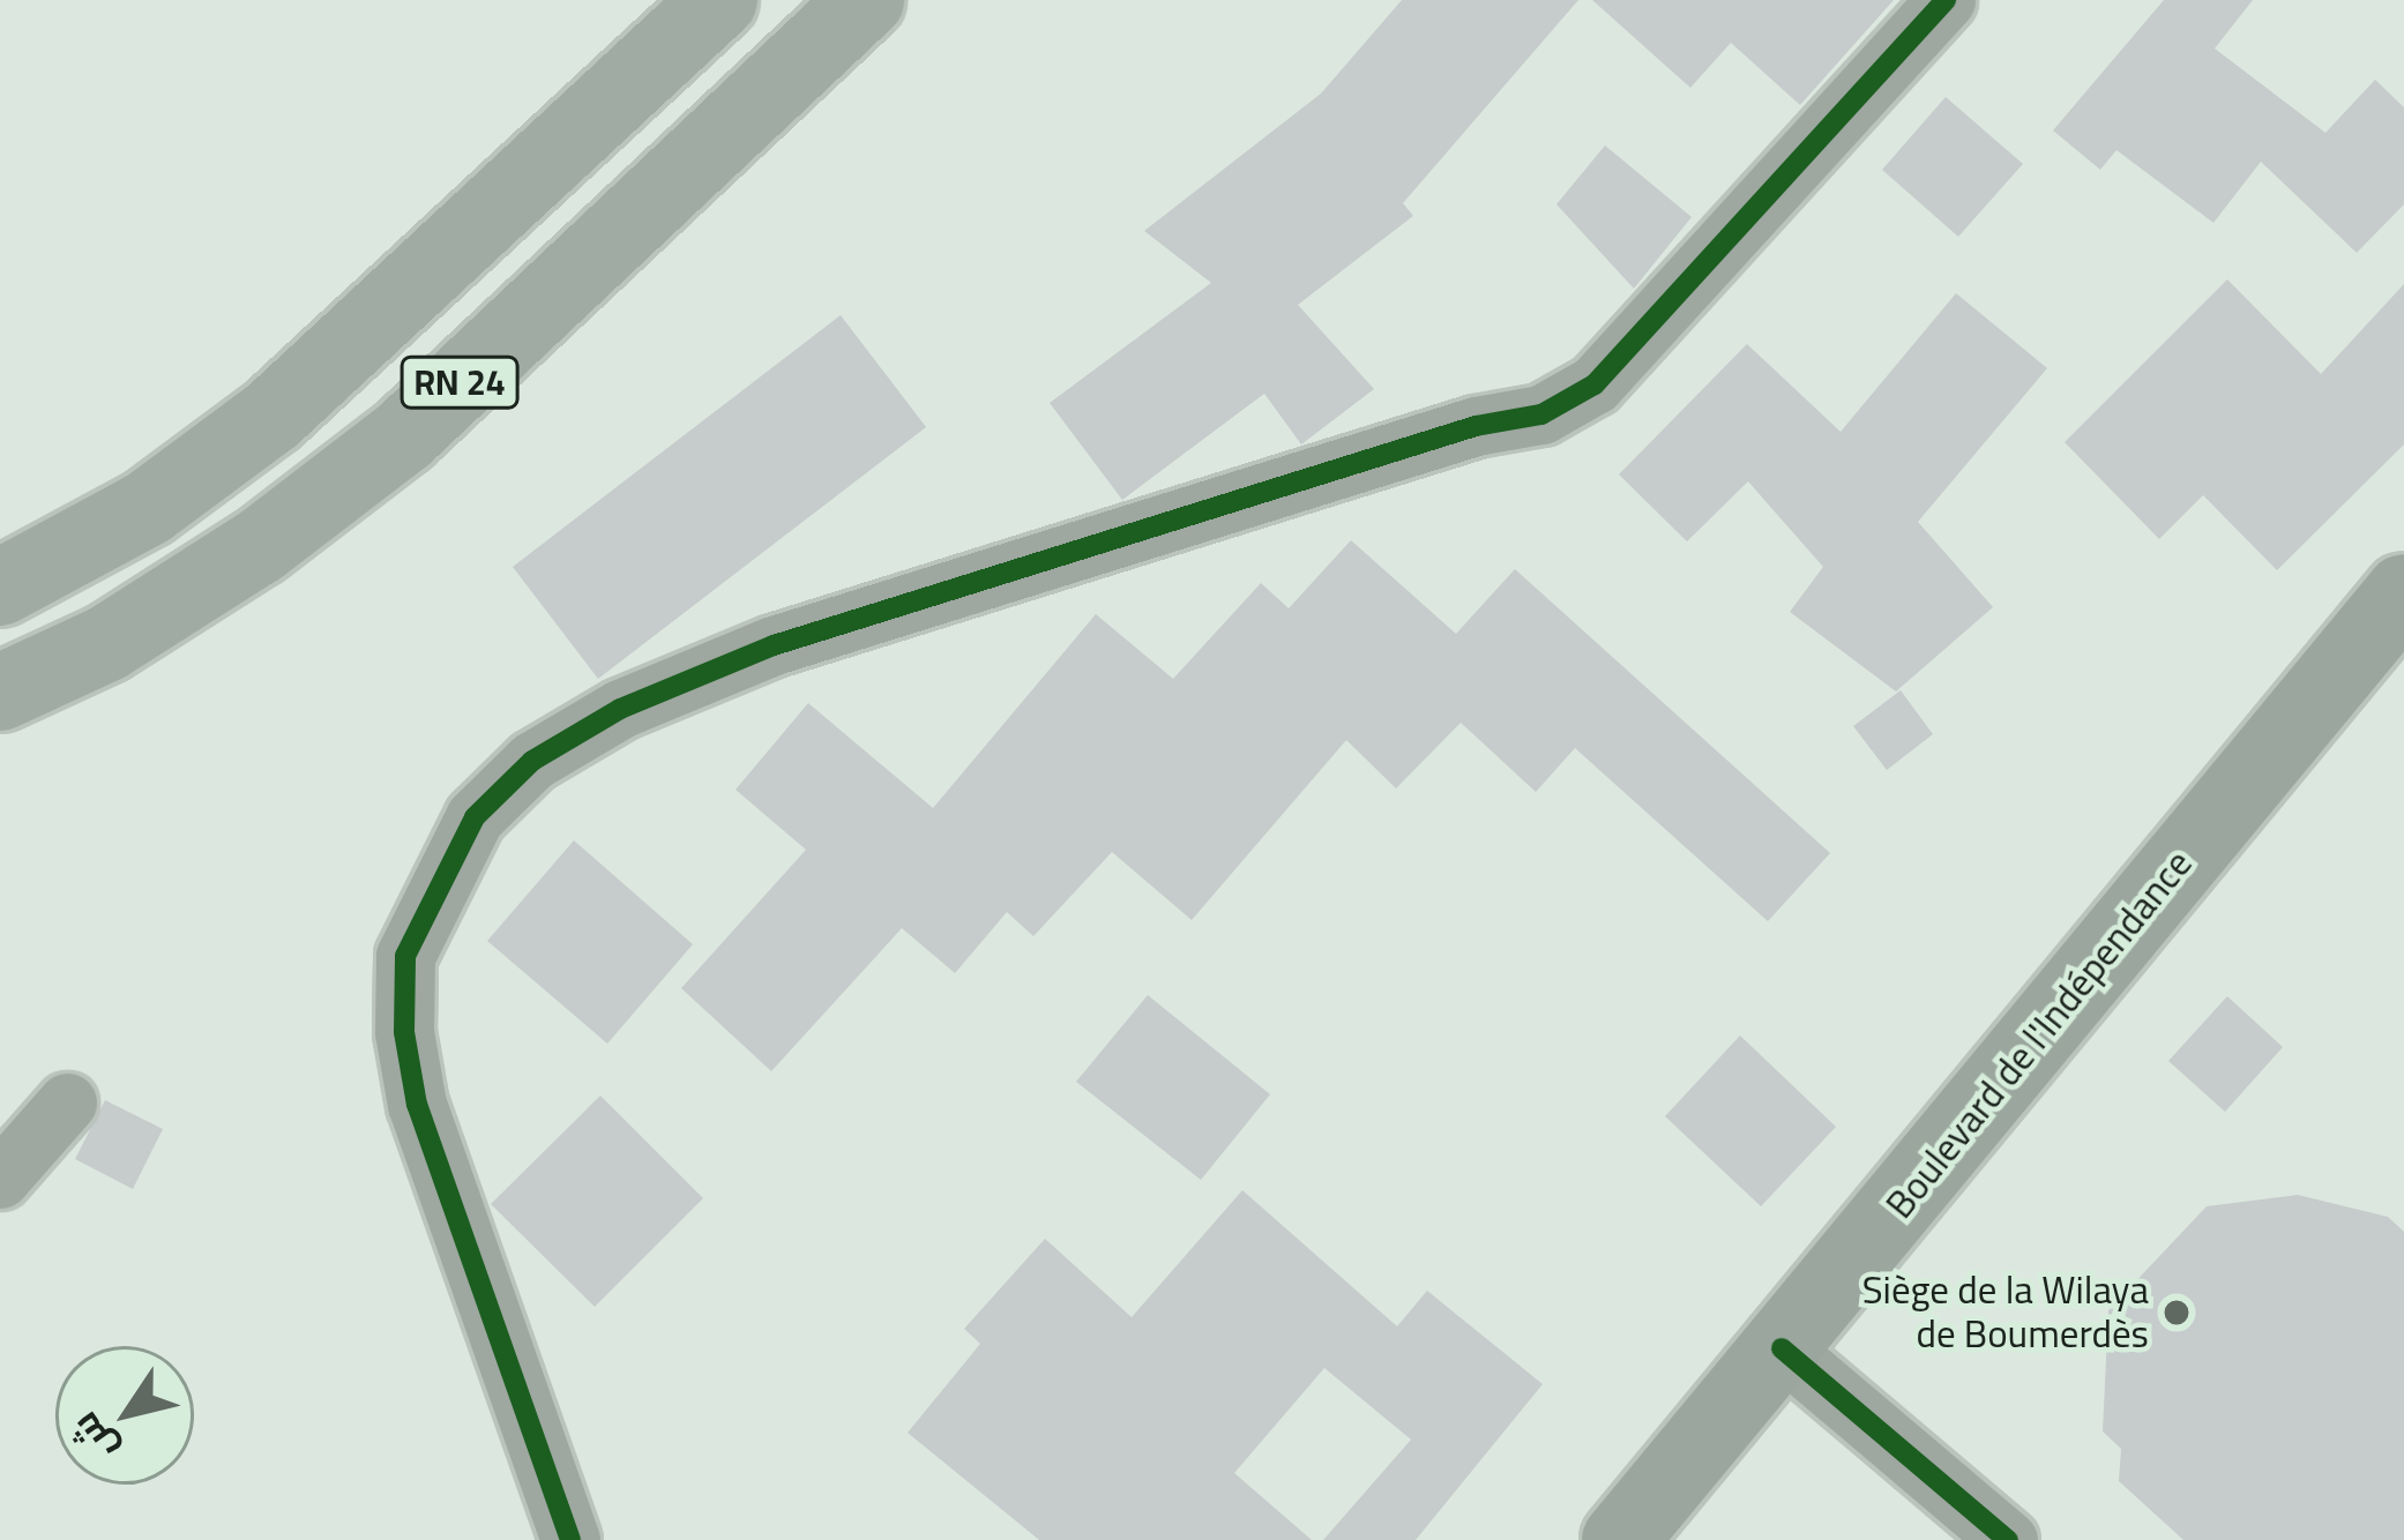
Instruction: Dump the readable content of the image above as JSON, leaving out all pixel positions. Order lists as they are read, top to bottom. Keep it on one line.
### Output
{"streets":{"main road":["RN 24","Boulevard de l'Indépendance"]},"places":["Siège de la Wilaya de Boumerdès"],"north":"bottom left"}
